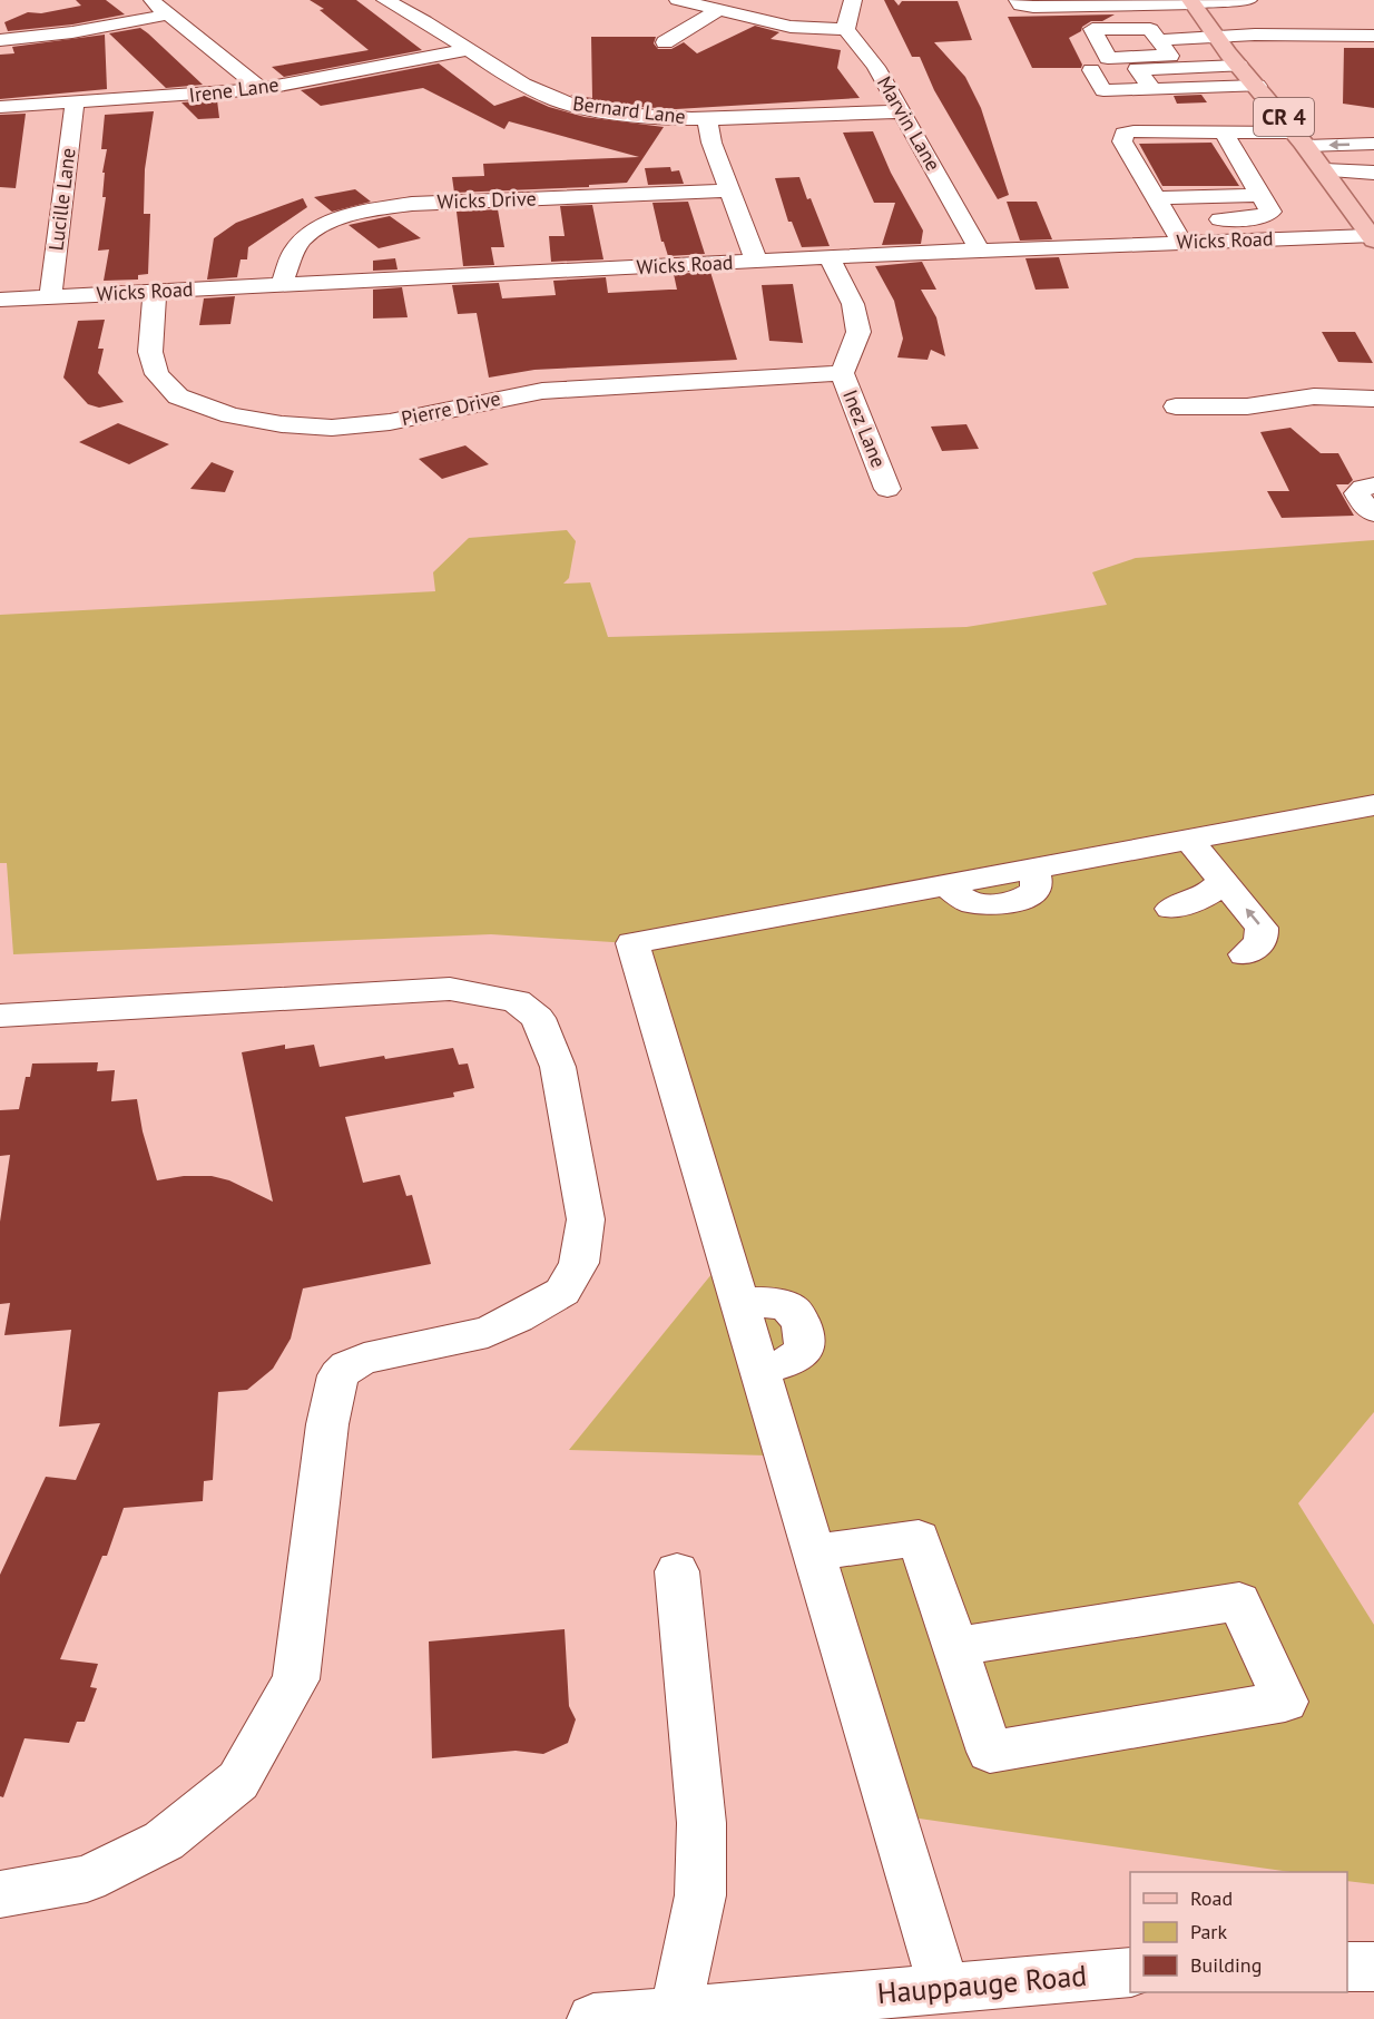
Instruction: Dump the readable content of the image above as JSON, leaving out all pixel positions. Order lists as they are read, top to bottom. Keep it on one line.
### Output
{"streets":{"main road":["CR 4"],"street":["Irene Lane","Bernard Lane","Marvin Lane","Lucille Lane","Wicks Drive","Wicks Road","Pierre Drive","Inez Lane","Hauppauge Road"]},"crossings":[["Irene Lane","Bernard Lane"],["Irene Lane","Lucille Lane"],["Bernard Lane","Marvin Lane"],["CR 4","Wicks Road"],["Marvin Lane","Wicks Road"],["Lucille Lane","Wicks Road"],["Wicks Drive","Wicks Road"],["Wicks Road","Pierre Drive"],["Wicks Road","Inez Lane"],["Pierre Drive","Inez Lane"]],"legend":["Road","Park","Building"]}
